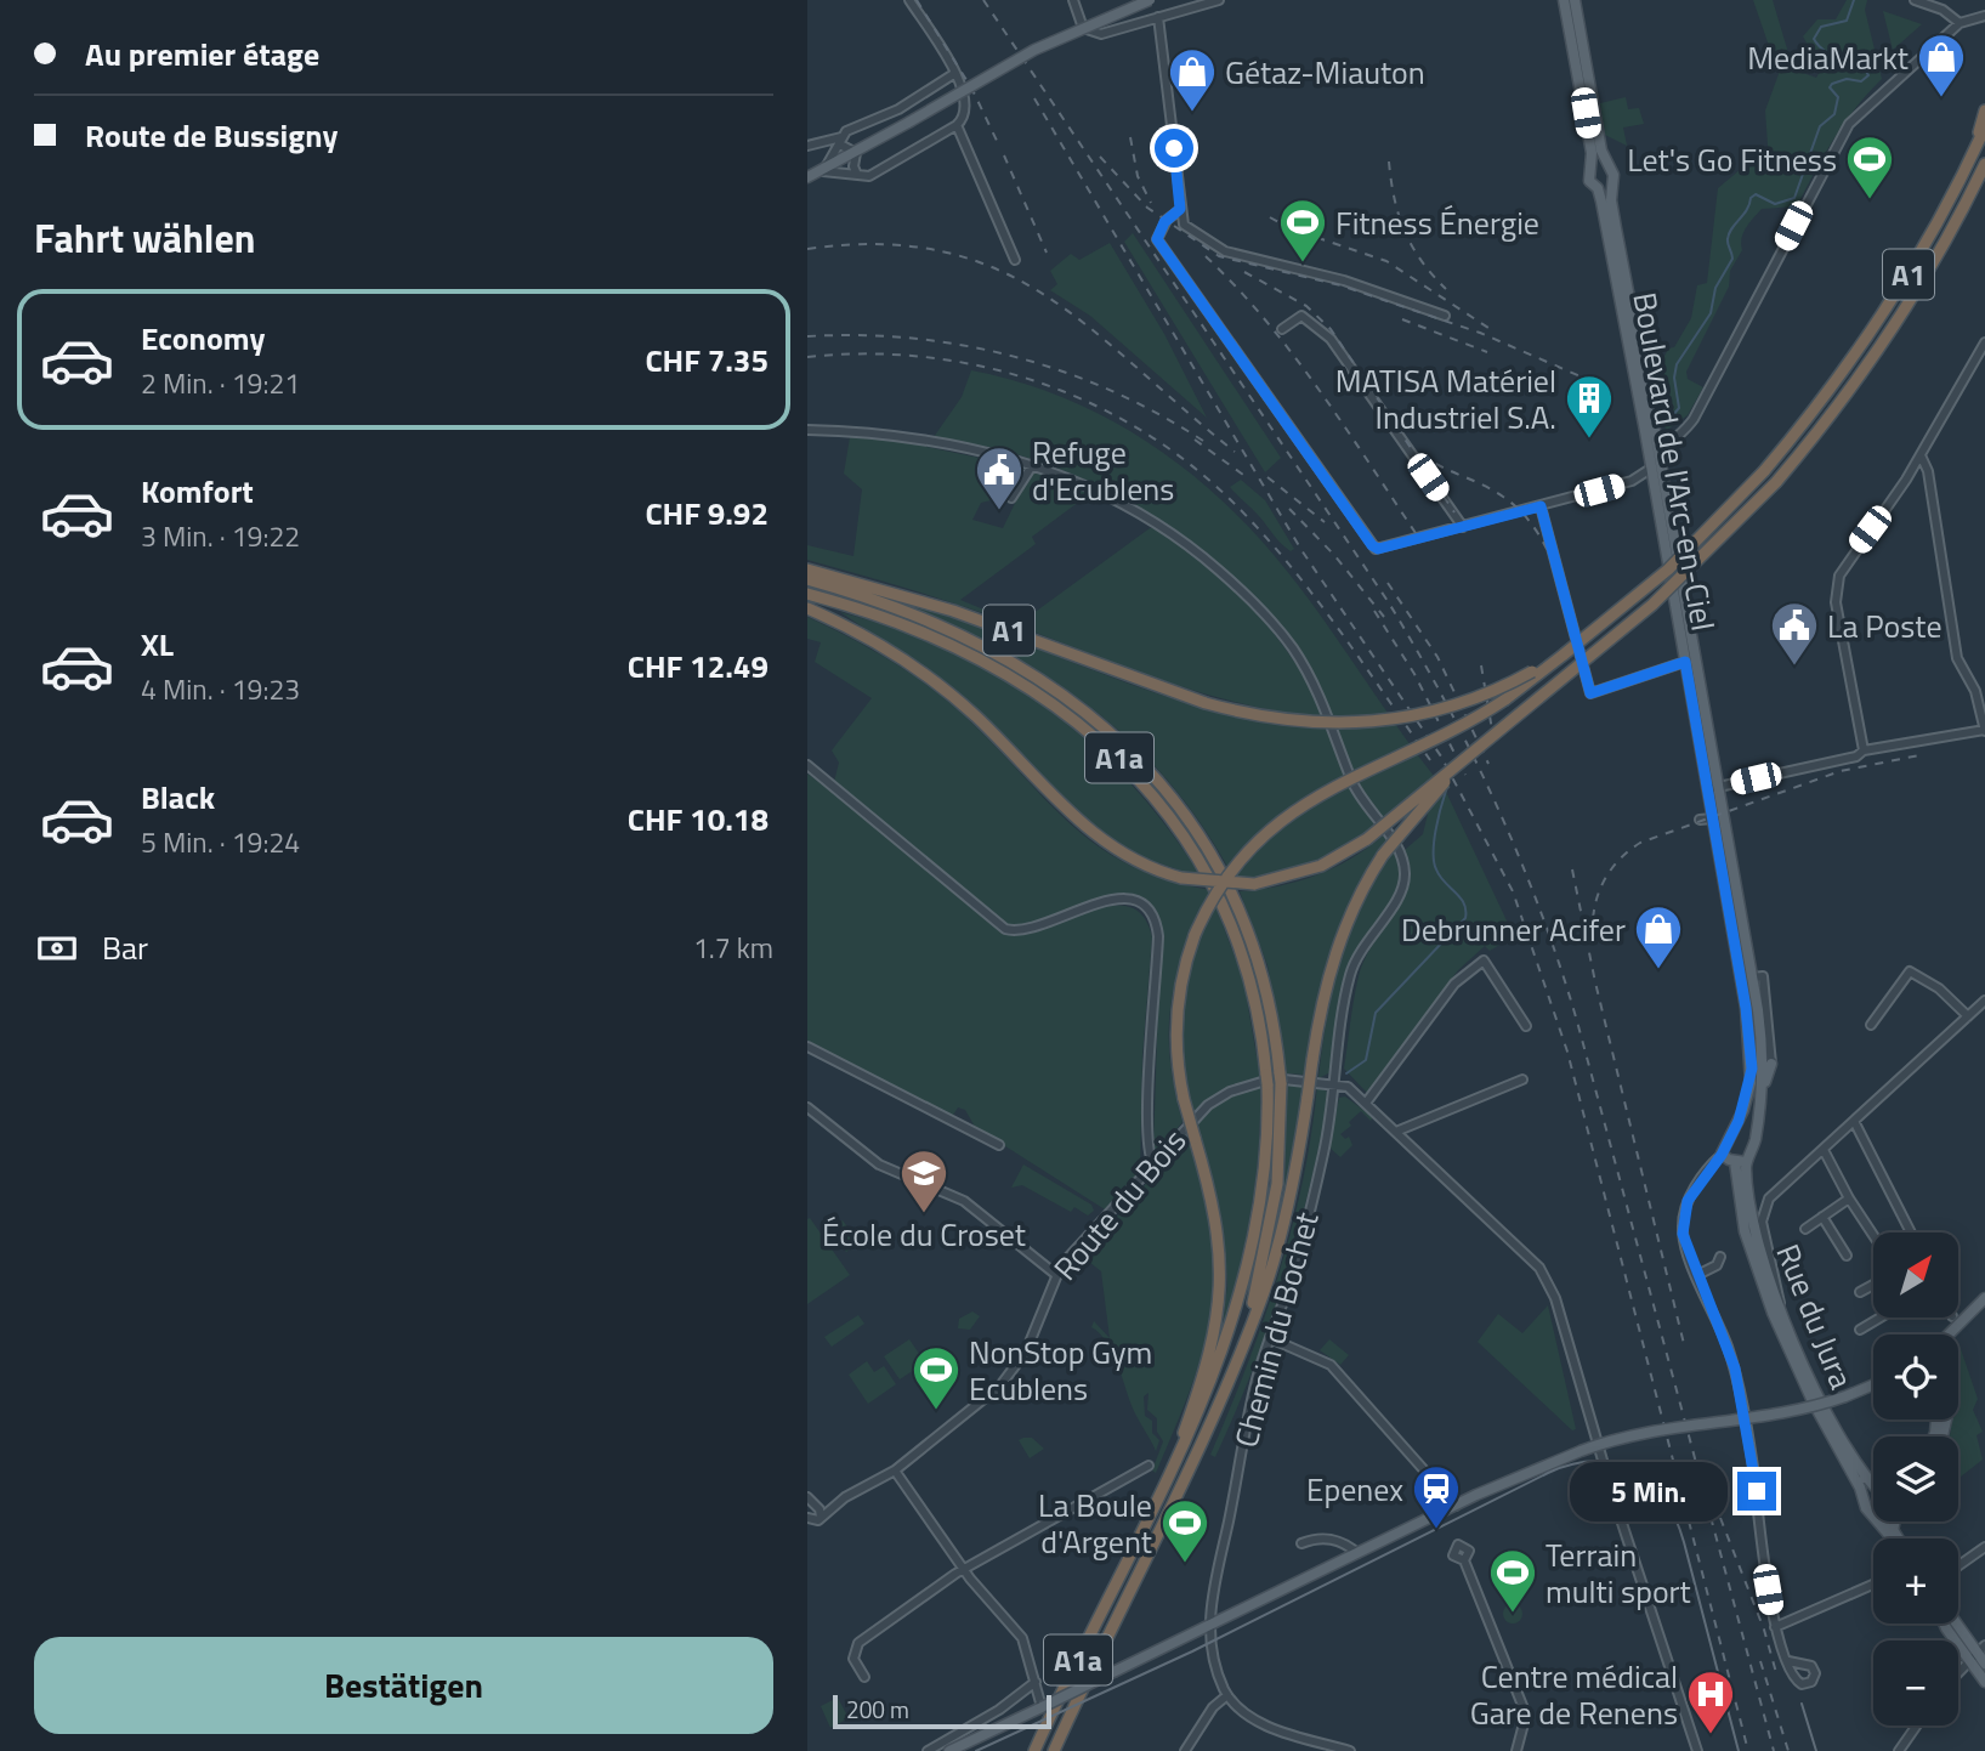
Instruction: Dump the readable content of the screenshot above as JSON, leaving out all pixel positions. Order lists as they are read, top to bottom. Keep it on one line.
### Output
{"streets":{"highway":["A1","A1a"],"main road":["Boulevard de l'Arc-en-Ciel","Rue du Jura"],"street":["Route du Bois","Chemin du Bochet"]},"crossings":[["A1","A1a"],["Boulevard de l'Arc-en-Ciel","Rue du Jura"],["Route du Bois","Chemin du Bochet"]],"places":{"shop":["MediaMarkt","Gétaz-Miauton","Debrunner Acifer"],"sports":["Let's Go Fitness","Fitness Énergie","NonStop Gym Ecublens","La Boule d'Argent","Terrain multi sport"],"building":["MATISA Matériel Industriel S.A."],"public building":["Refuge d'Ecublens","La Poste"],"school or university":["École du Croset"],"station":["Epenex"],"hospital":["Centre médical Gare de Renens"]},"scale_bar":"200 m","north":"top right","page":{"banner":["Au premier étage","Route de Bussigny"],"heading":"Fahrt wählen","list":[{"name":"Economy","note":"2 Min. · 19:21","value":"CHF 7.35"},{"name":"Komfort","note":"3 Min. · 19:22","value":"CHF 9.92"},{"name":"XL","note":"4 Min. · 19:23","value":"CHF 12.49"},{"name":"Black","note":"5 Min. · 19:24","value":"CHF 10.18"}],"pay":["Bar","1.7 km"],"map_buttons":["+","−"],"bubble":"5 Min.","buttons":"Bestätigen","scale":"200 m"}}
